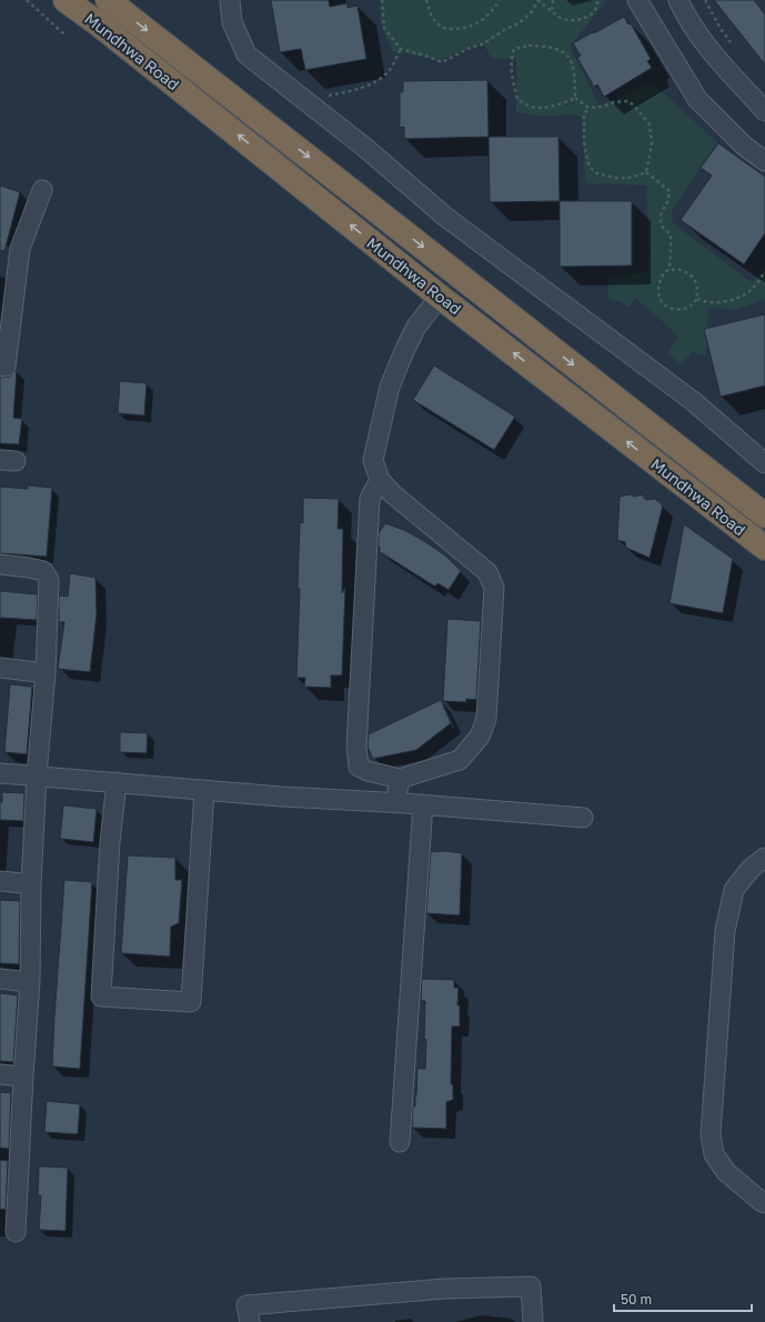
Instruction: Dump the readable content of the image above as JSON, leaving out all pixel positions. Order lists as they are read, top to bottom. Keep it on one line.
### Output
{"streets":{"highway":["Mundhwa Road"]},"scale_bar":"50 m"}
